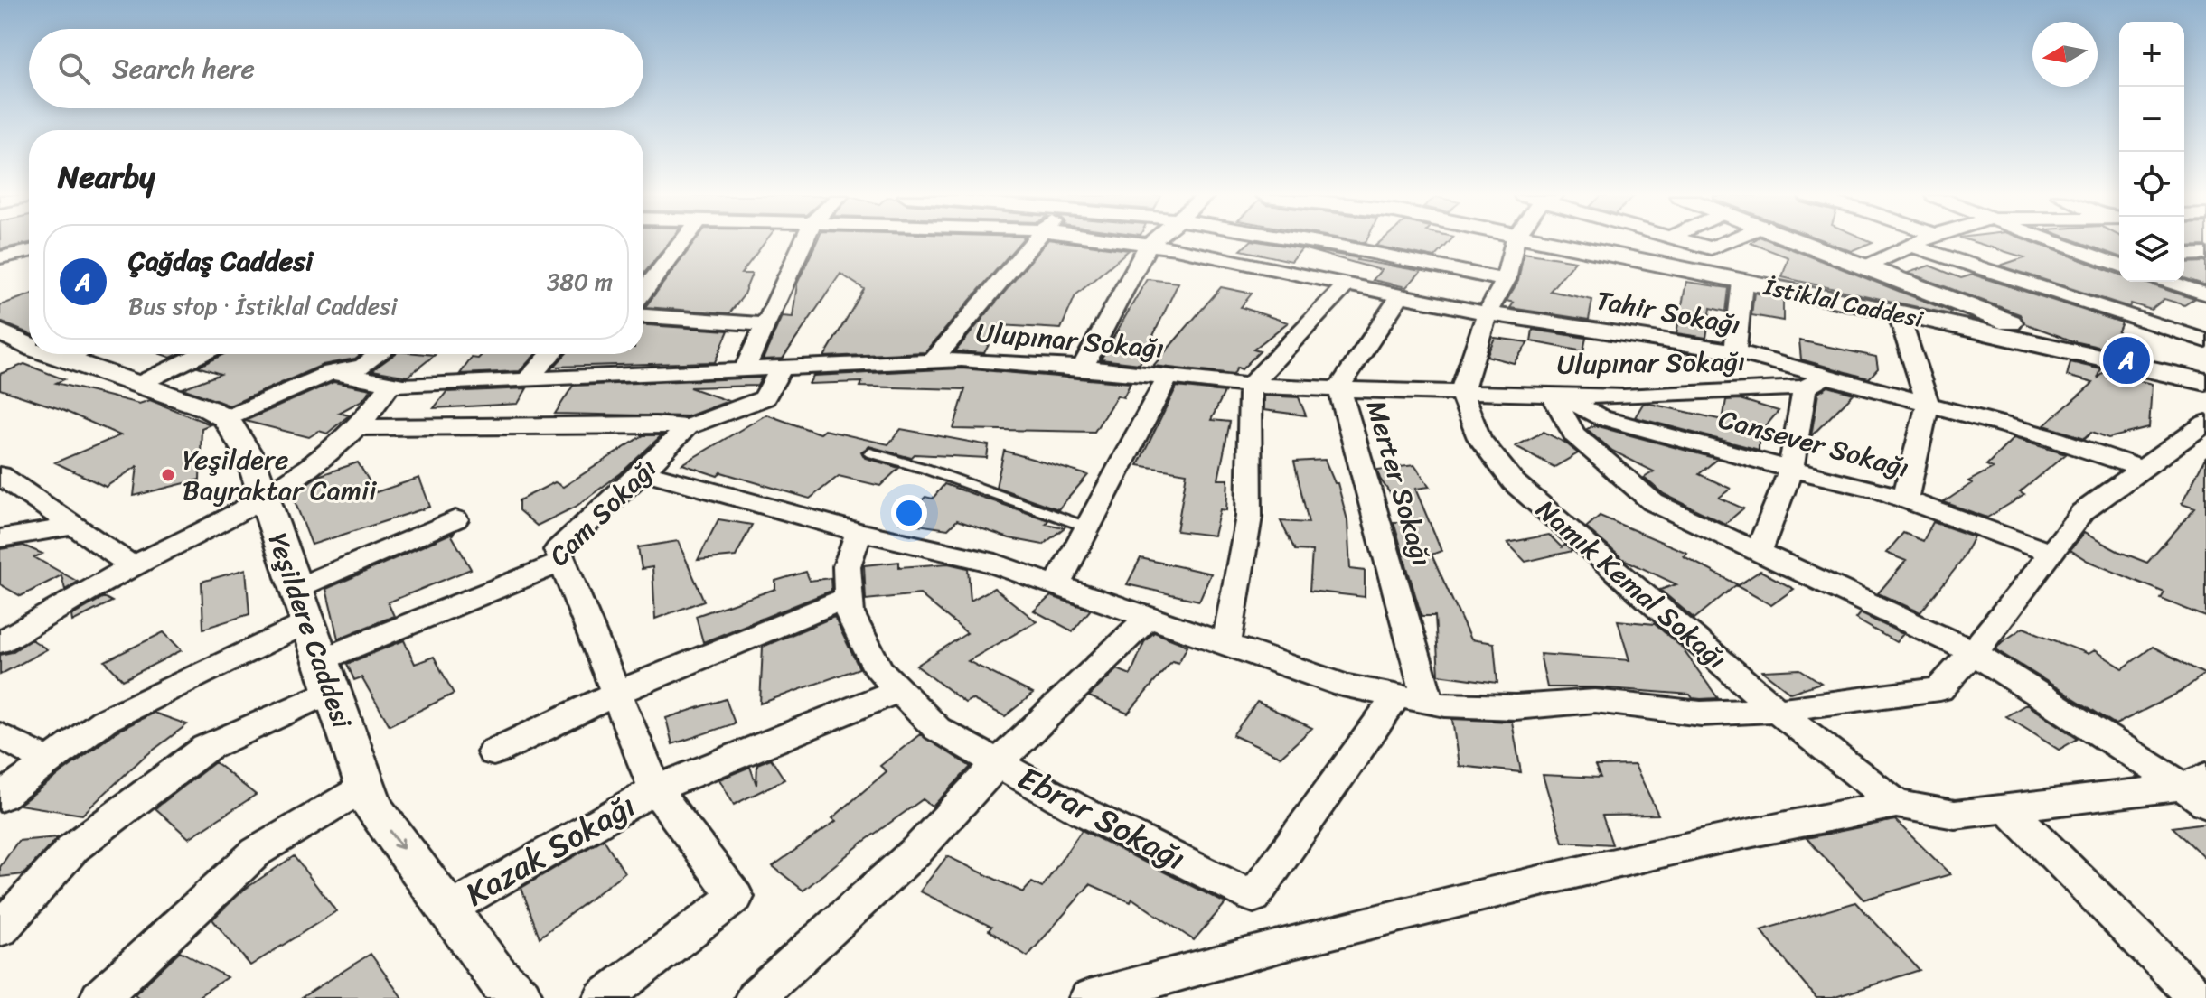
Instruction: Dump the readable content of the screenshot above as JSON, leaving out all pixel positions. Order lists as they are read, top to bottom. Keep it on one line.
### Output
{"streets":{"street":["İstiklal Caddesi","Tahir Sokağı","Ulupınar Sokağı","Cansever Sokağı","Merter Sokağı","Cam Sokağı","Namık Kemal Sokağı","Yeşildere Caddesi","Ebrar Sokağı","Kazak Sokağı"]},"crossings":[["Tahir Sokağı","Ulupınar Sokağı"],["Tahir Sokağı","Merter Sokağı"],["Ulupınar Sokağı","Cansever Sokağı"],["Ulupınar Sokağı","Merter Sokağı"],["Ulupınar Sokağı","Cam Sokağı"],["Ulupınar Sokağı","Namık Kemal Sokağı"],["Cam Sokağı","Yeşildere Caddesi"],["Yeşildere Caddesi","Kazak Sokağı"]],"places":["Yeşildere Bayraktar Camii"],"north":"left","page":{"map_buttons":["+","−"],"search":"Search here","heading":"Nearby","list":[{"mark":"A","name":"Çağdaş Caddesi","note":"Bus stop · İstiklal Caddesi","value":"380 m"}],"pins":"A"}}
